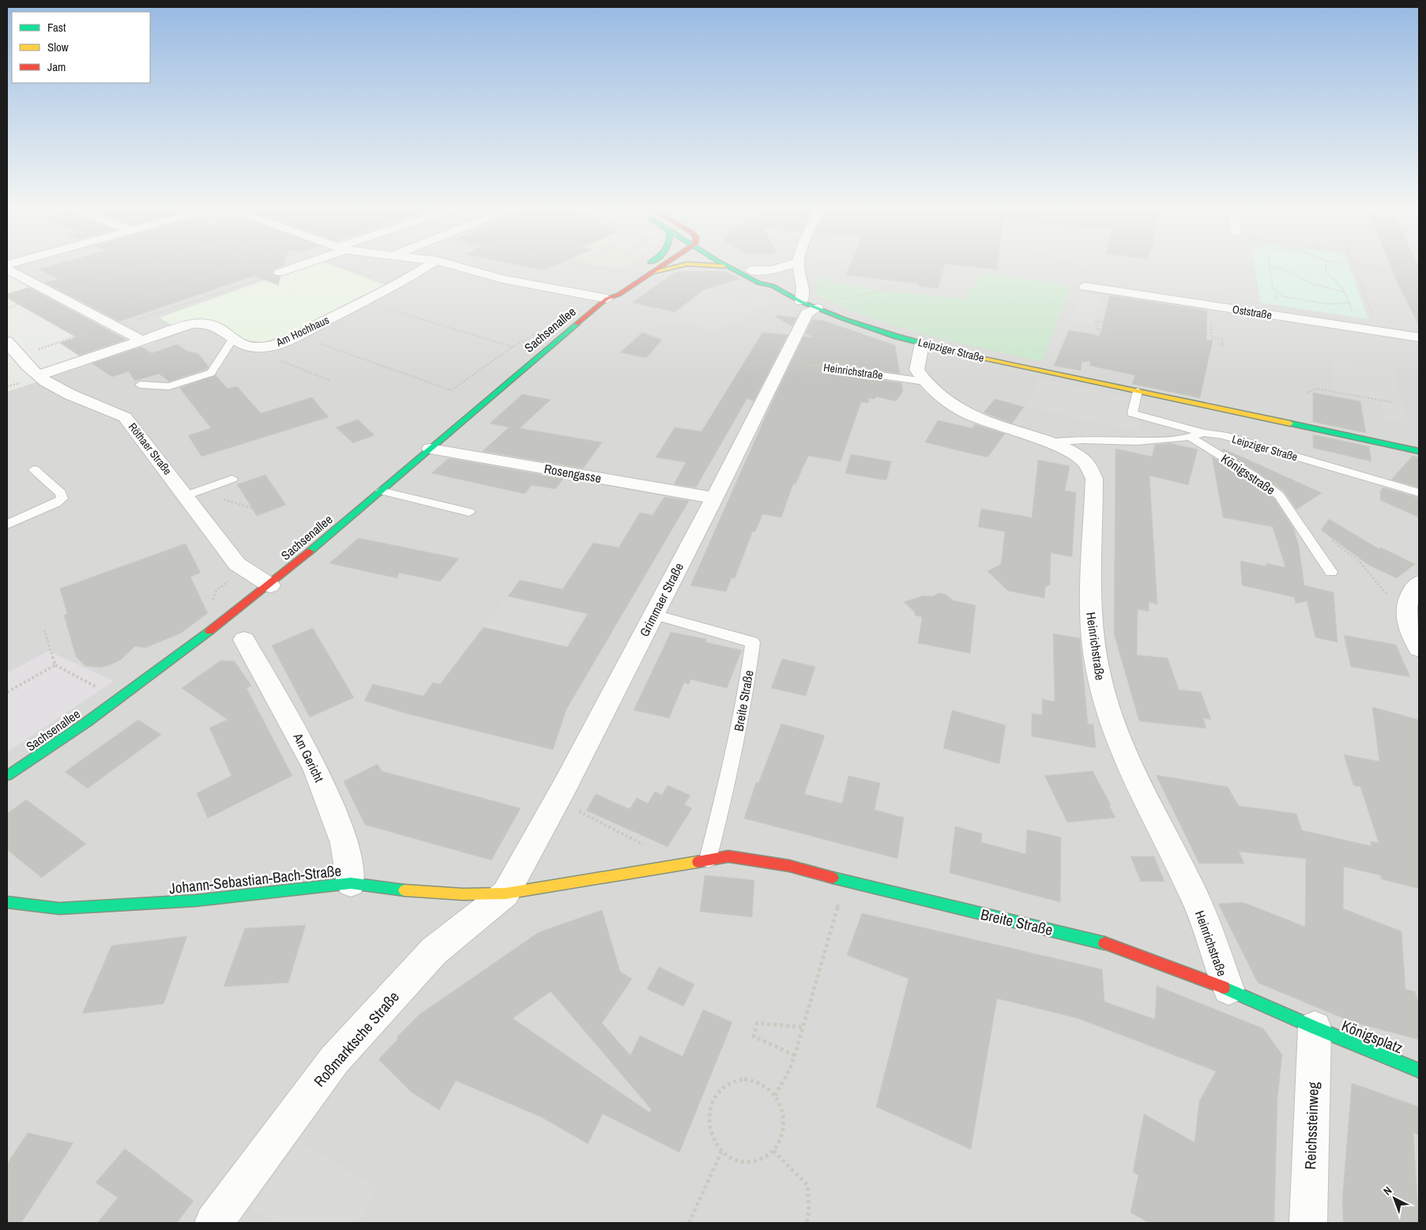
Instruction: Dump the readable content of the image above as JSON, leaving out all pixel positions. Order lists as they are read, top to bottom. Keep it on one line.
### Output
{"streets":{"street":["Oststraße","Sachsenallee","Am Hochhaus","Leipziger Straße","Heinrichstraße","Röthaer Straße","Rosengasse","Grimmaer Straße","Breite Straße","Am Gericht","Johann-Sebastian-Bach-Straße","Königsplatz","Roßmarktsche Straße","Reichssteinweg"],"lane":["Königsstraße"]},"crossings":[["Sachsenallee","Röthaer Straße"],["Sachsenallee","Rosengasse"],["Am Hochhaus","Röthaer Straße"],["Leipziger Straße","Heinrichstraße"],["Leipziger Straße","Grimmaer Straße"],["Heinrichstraße","Grimmaer Straße"],["Heinrichstraße","Breite Straße"],["Rosengasse","Grimmaer Straße"],["Grimmaer Straße","Breite Straße"],["Grimmaer Straße","Johann-Sebastian-Bach-Straße"],["Grimmaer Straße","Roßmarktsche Straße"],["Breite Straße","Johann-Sebastian-Bach-Straße"],["Breite Straße","Königsplatz"],["Breite Straße","Roßmarktsche Straße"],["Breite Straße","Reichssteinweg"],["Am Gericht","Johann-Sebastian-Bach-Straße"],["Johann-Sebastian-Bach-Straße","Roßmarktsche Straße"],["Königsplatz","Reichssteinweg"]],"legend":["Fast","Slow","Jam"],"north":"top left"}
